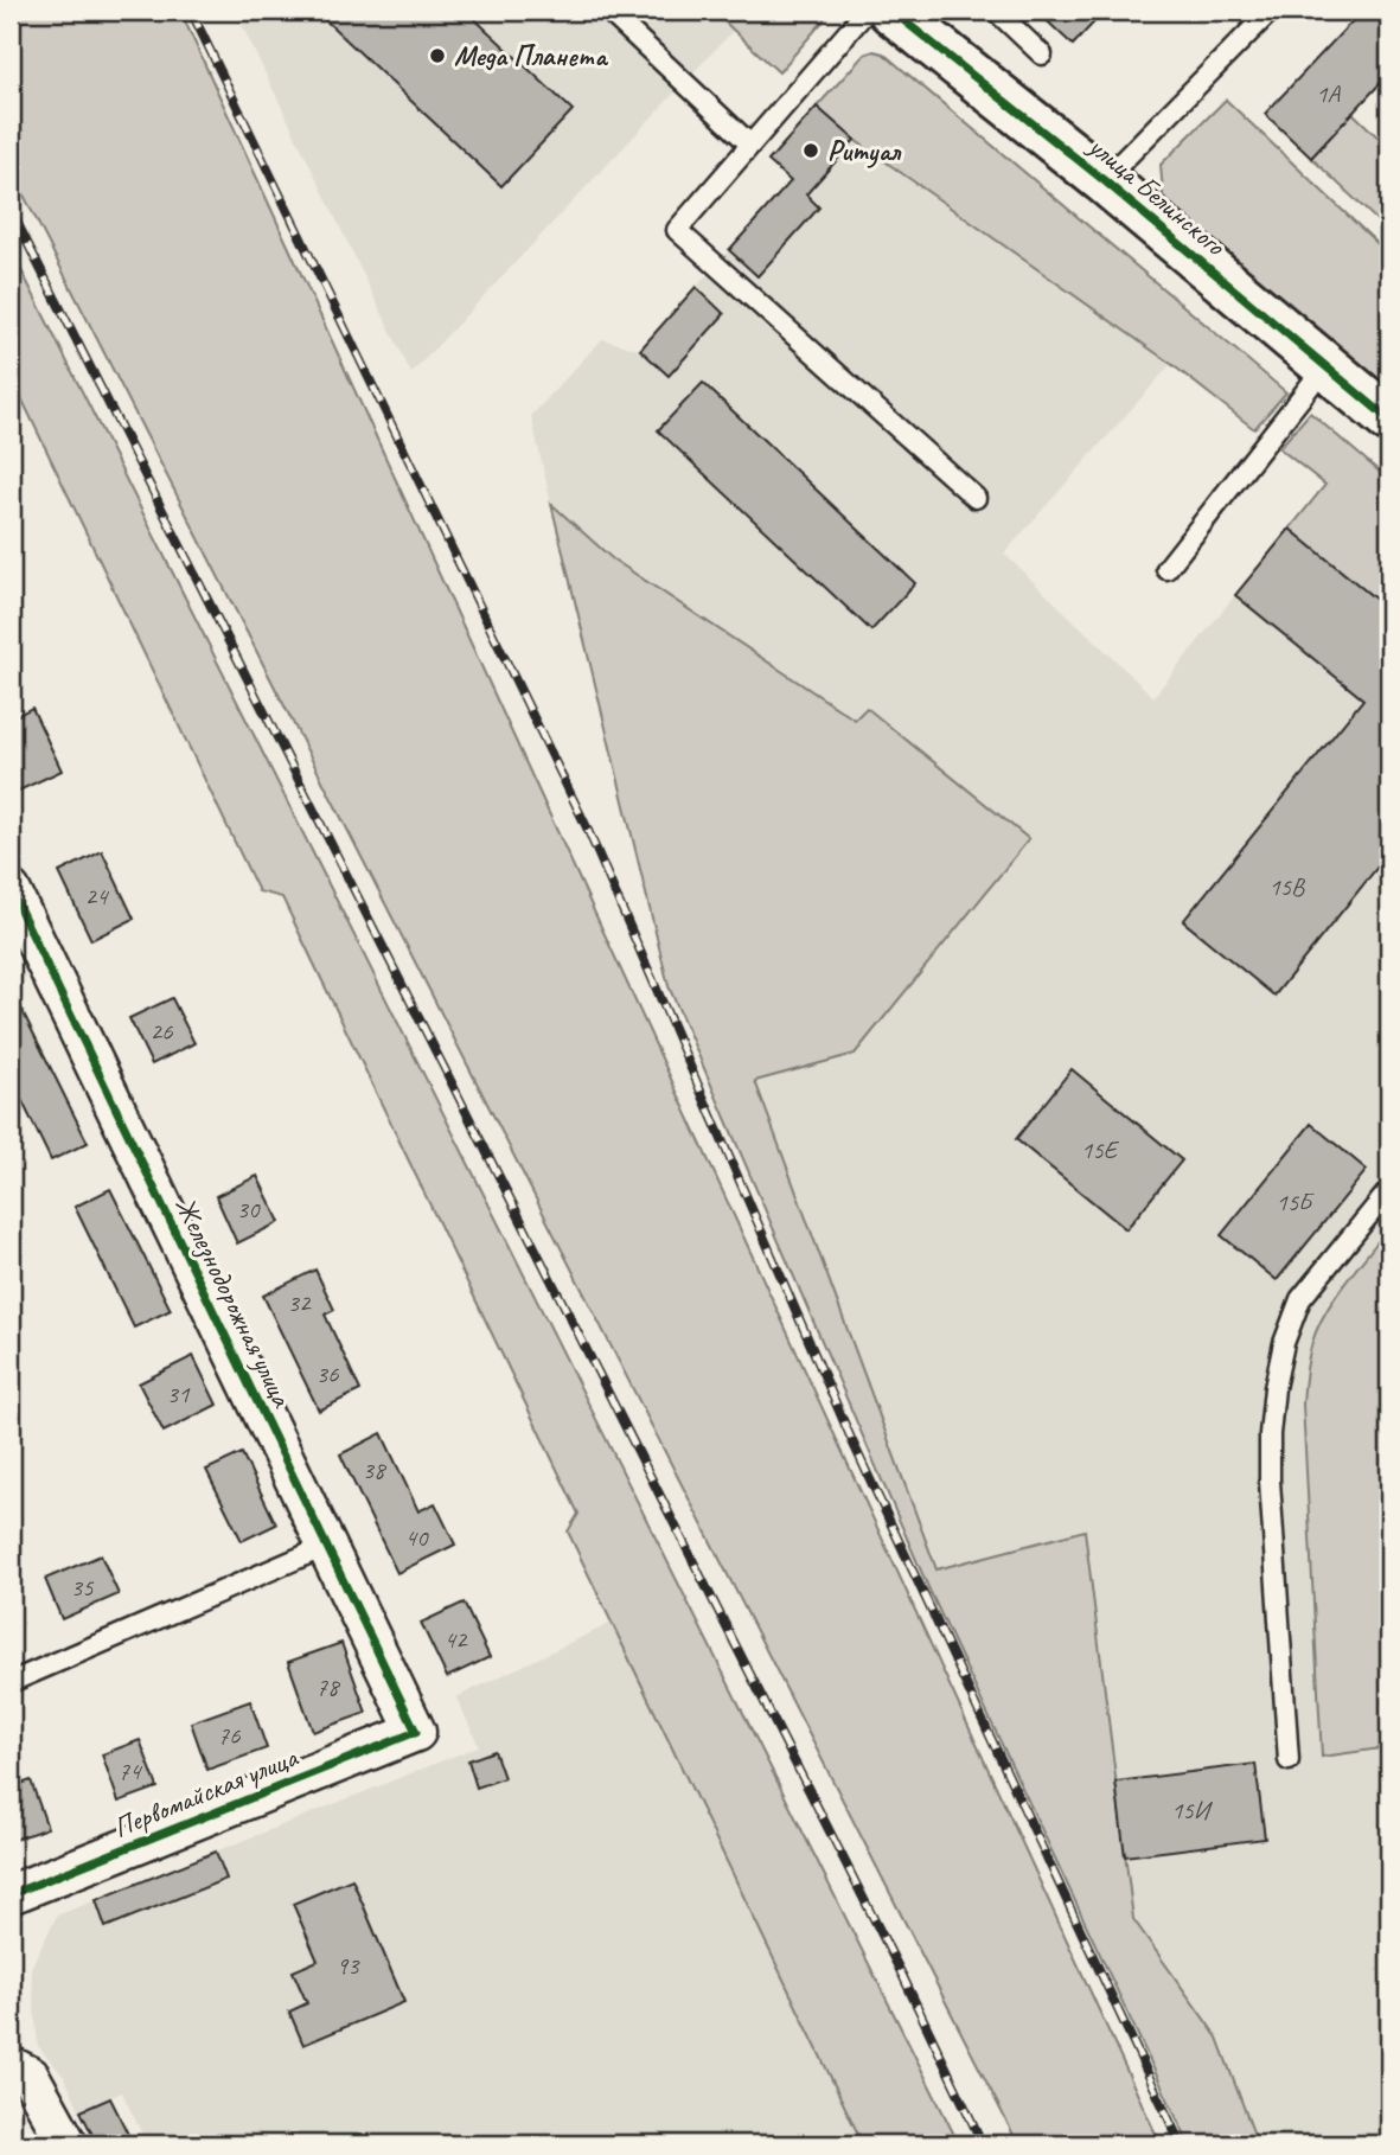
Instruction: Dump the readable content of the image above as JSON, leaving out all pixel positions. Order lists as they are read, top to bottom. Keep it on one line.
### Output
{"streets":{"street":["улица Белинского","Железнодорожная улица","Первомайская улица"]},"crossings":[["Железнодорожная улица","Первомайская улица"]],"places":["Mega Планета","Ритуал"],"house_numbers":["1А","15В","24","26","15Е","15Б","30","32","36","31","38","40","35","42","78","76","74","15И","93"]}
